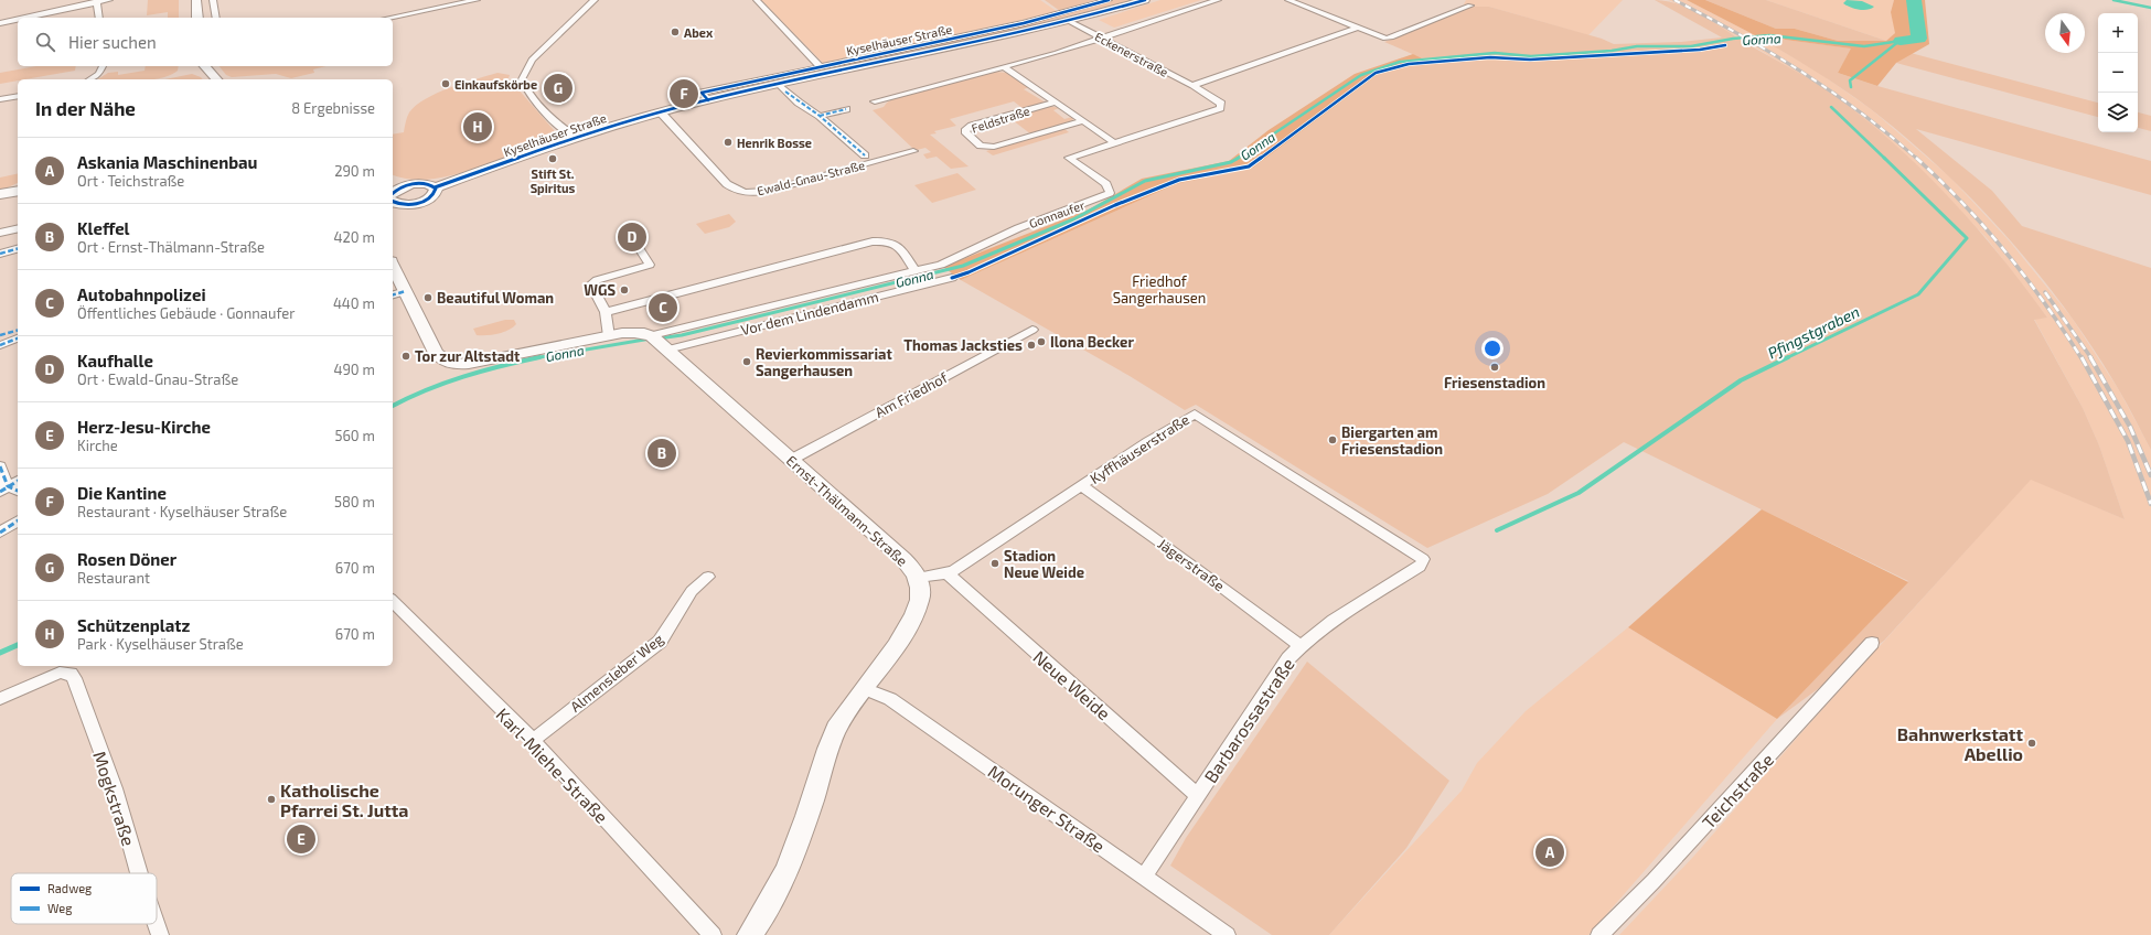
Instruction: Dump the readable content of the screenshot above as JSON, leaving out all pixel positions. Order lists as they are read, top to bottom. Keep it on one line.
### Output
{"streets":{"main road":["Kyselhäuser Straße","Ernst-Thälmann-Straße"],"street":["Eckenerstraße","Feldstraße","Ewald-Gnau-Straße","Gonnaufer","Vor dem Lindendamm","Am Friedhof","Kyffhäuserstraße","Jägerstraße","Almensleber Weg","Neue Weide","Barbarossastraße","Karl-Miehe-Straße","Teichstraße","Mogkstraße","Morunger Straße"]},"crossings":[["Kyselhäuser Straße","Eckenerstraße"],["Kyselhäuser Straße","Ewald-Gnau-Straße"],["Eckenerstraße","Gonnaufer"],["Feldstraße","Gonnaufer"],["Gonnaufer","Vor dem Lindendamm"],["Vor dem Lindendamm","Ernst-Thälmann-Straße"],["Am Friedhof","Ernst-Thälmann-Straße"],["Kyffhäuserstraße","Ernst-Thälmann-Straße"],["Kyffhäuserstraße","Jägerstraße"],["Kyffhäuserstraße","Neue Weide"],["Kyffhäuserstraße","Barbarossastraße"],["Ernst-Thälmann-Straße","Morunger Straße"],["Jägerstraße","Barbarossastraße"],["Almensleber Weg","Karl-Miehe-Straße"],["Neue Weide","Barbarossastraße"],["Barbarossastraße","Morunger Straße"]],"water":["Gonna","Pfingstgraben"],"parks":["Friedhof Sangerhausen"],"places":["Abex","Einkaufskörbe","Henrik Bosse","Stift St. Spiritus","WGS","Beautiful Woman","Ilona Becker","Thomas Jacksties","Tor zur Altstadt","Revierkommissariat Sangerhausen","Friesenstadion","Biergarten am Friesenstadion","Stadion Neue Weide","Bahnwerkstatt Abellio","Katholische Pfarrei St. Jutta"],"legend":["Radweg","Weg"],"north":"bottom","page":{"map_buttons":["+","−"],"search":"Hier suchen","pins":["G","F","H","D","C","B","E","A"],"heading":["In der Nähe","8 Ergebnisse"],"list":[{"mark":"A","name":"Askania Maschinenbau","note":"Ort · Teichstraße","value":"290 m"},{"mark":"B","name":"Kleffel","note":"Ort · Ernst-Thälmann-Straße","value":"420 m"},{"mark":"C","name":"Autobahnpolizei","note":"Öffentliches Gebäude · Gonnaufer","value":"440 m"},{"mark":"D","name":"Kaufhalle","note":"Ort · Ewald-Gnau-Straße","value":"490 m"},{"mark":"E","name":"Herz-Jesu-Kirche","note":"Kirche","value":"560 m"},{"mark":"F","name":"Die Kantine","note":"Restaurant · Kyselhäuser Straße","value":"580 m"},{"mark":"G","name":"Rosen Döner","note":"Restaurant","value":"670 m"},{"mark":"H","name":"Schützenplatz","note":"Park · Kyselhäuser Straße","value":"670 m"}]}}
